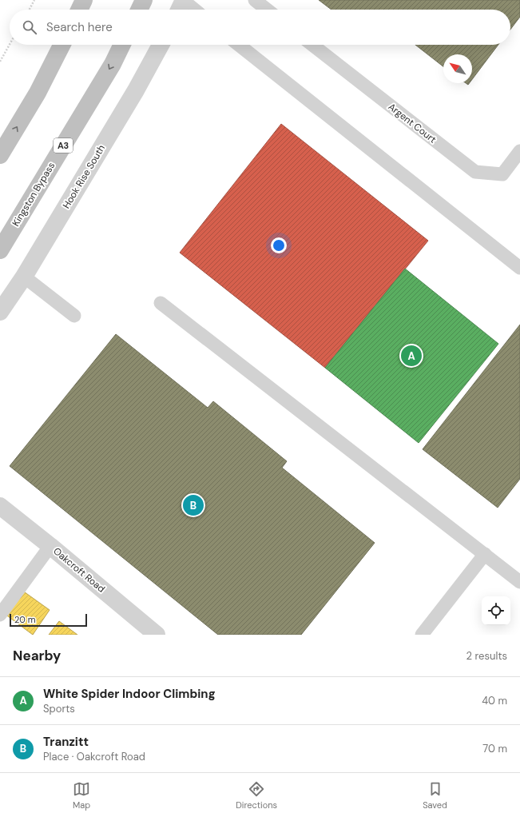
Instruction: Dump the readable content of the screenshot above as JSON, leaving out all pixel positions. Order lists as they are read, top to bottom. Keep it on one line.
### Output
{"streets":{"highway":["A3","Kingston Bypass"],"street":["Hook Rise South","Oakcroft Road"],"lane":["Argent Court"]},"scale_bar":"20 m","north":"top left","page":{"search":"Search here","pins":["A","B"],"scale":"20 m","heading":["Nearby","2 results"],"list":[{"mark":"A","name":"White Spider Indoor Climbing","note":"Sports","value":"40 m"},{"mark":"B","name":"Tranzitt","note":"Place · Oakcroft Road","value":"70 m"}],"nav":["Map","Directions","Saved"]}}
